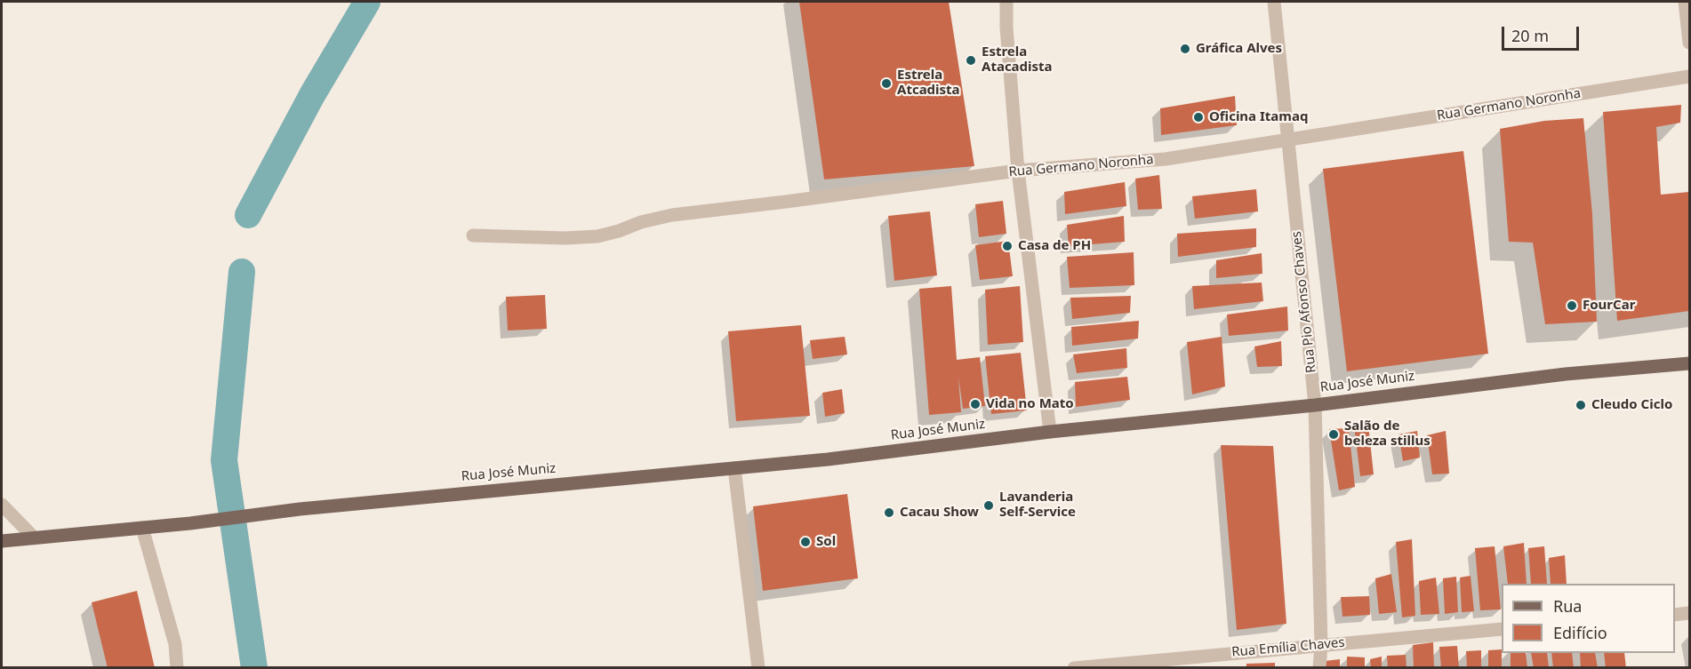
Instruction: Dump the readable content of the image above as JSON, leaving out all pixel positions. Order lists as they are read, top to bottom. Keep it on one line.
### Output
{"streets":{"main road":["Rua José Muniz"],"street":["Rua Germano Noronha","Rua Pio Afonso Chaves","Rua Emília Chaves"]},"crossings":[["Rua Germano Noronha","Rua Pio Afonso Chaves"],["Rua Pio Afonso Chaves","Rua José Muniz"],["Rua Pio Afonso Chaves","Rua Emília Chaves"]],"places":["Gráfica Alves","Estrela Atacadista","Estrela Atcadista","Oficina Itamaq","Casa de PH","FourCar","Vida no Mato","Cleudo Ciclo","Salão de beleza stillus","Lavanderia Self-Service","Cacau Show","Sol"],"legend":["Rua","Edifício"],"scale_bar":"20 m"}
